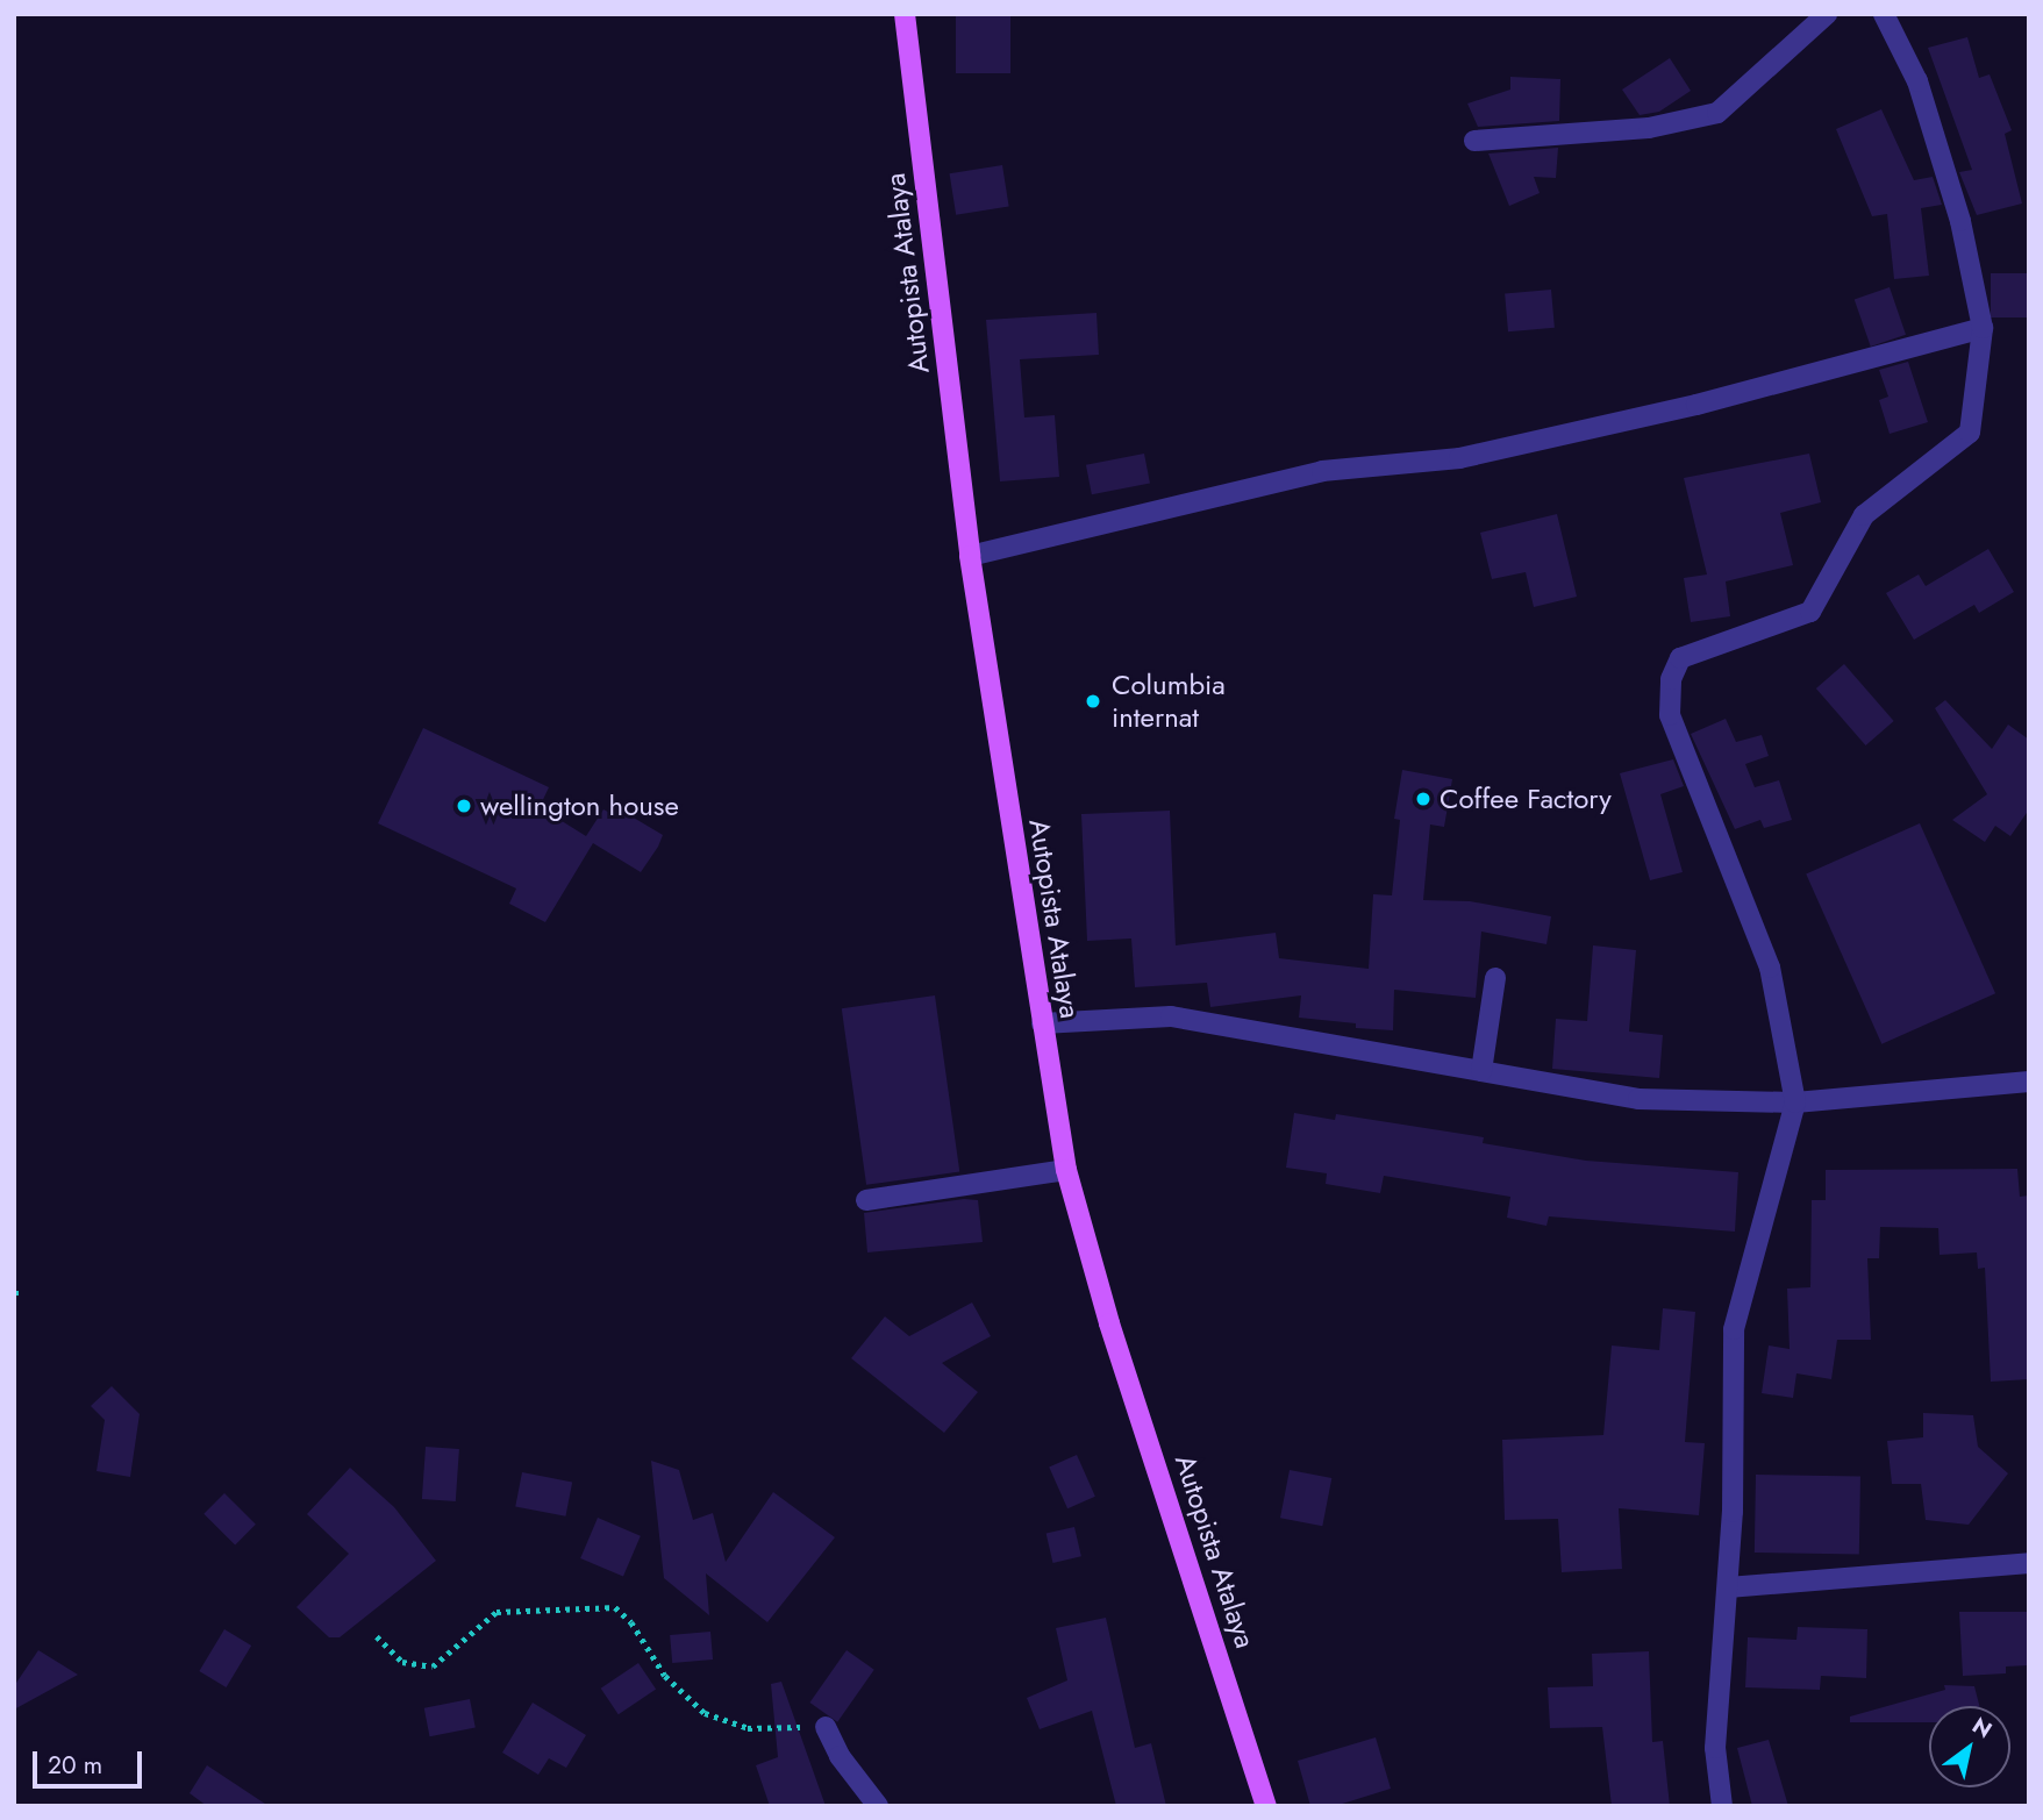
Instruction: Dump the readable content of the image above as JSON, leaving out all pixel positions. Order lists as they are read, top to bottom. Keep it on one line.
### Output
{"streets":{"main road":["Autopista Atalaya"]},"places":["Columbia internat","Coffee Factory","wellington house"],"scale_bar":"20 m","north":"top right"}
